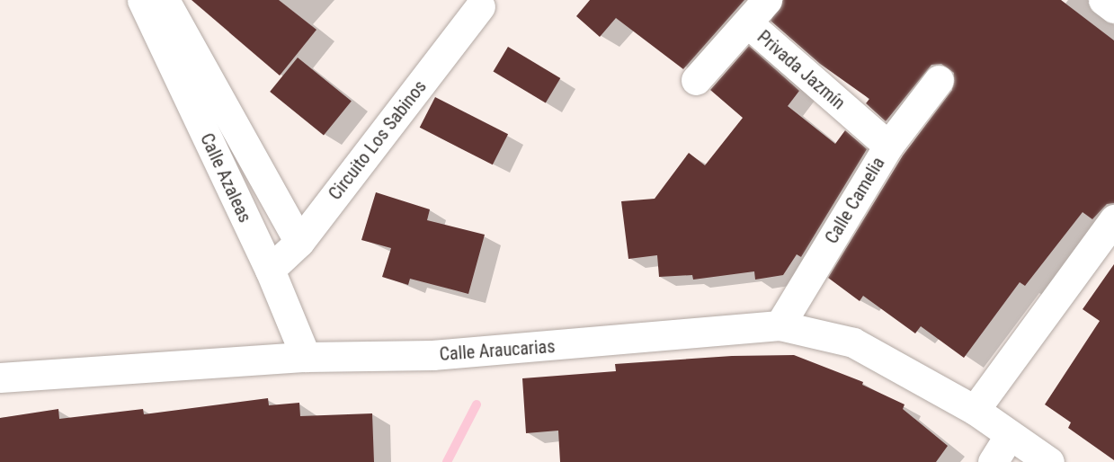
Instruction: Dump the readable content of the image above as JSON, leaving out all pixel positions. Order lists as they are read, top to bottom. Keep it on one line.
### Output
{"streets":{"street":["Privada Jazmín","Circuito Los Sabinos","Calle Azaleas","Calle Camelia","Calle Araucarias"]},"crossings":[["Privada Jazmín","Calle Camelia"],["Circuito Los Sabinos","Calle Azaleas"],["Calle Azaleas","Calle Araucarias"],["Calle Camelia","Calle Araucarias"]]}
